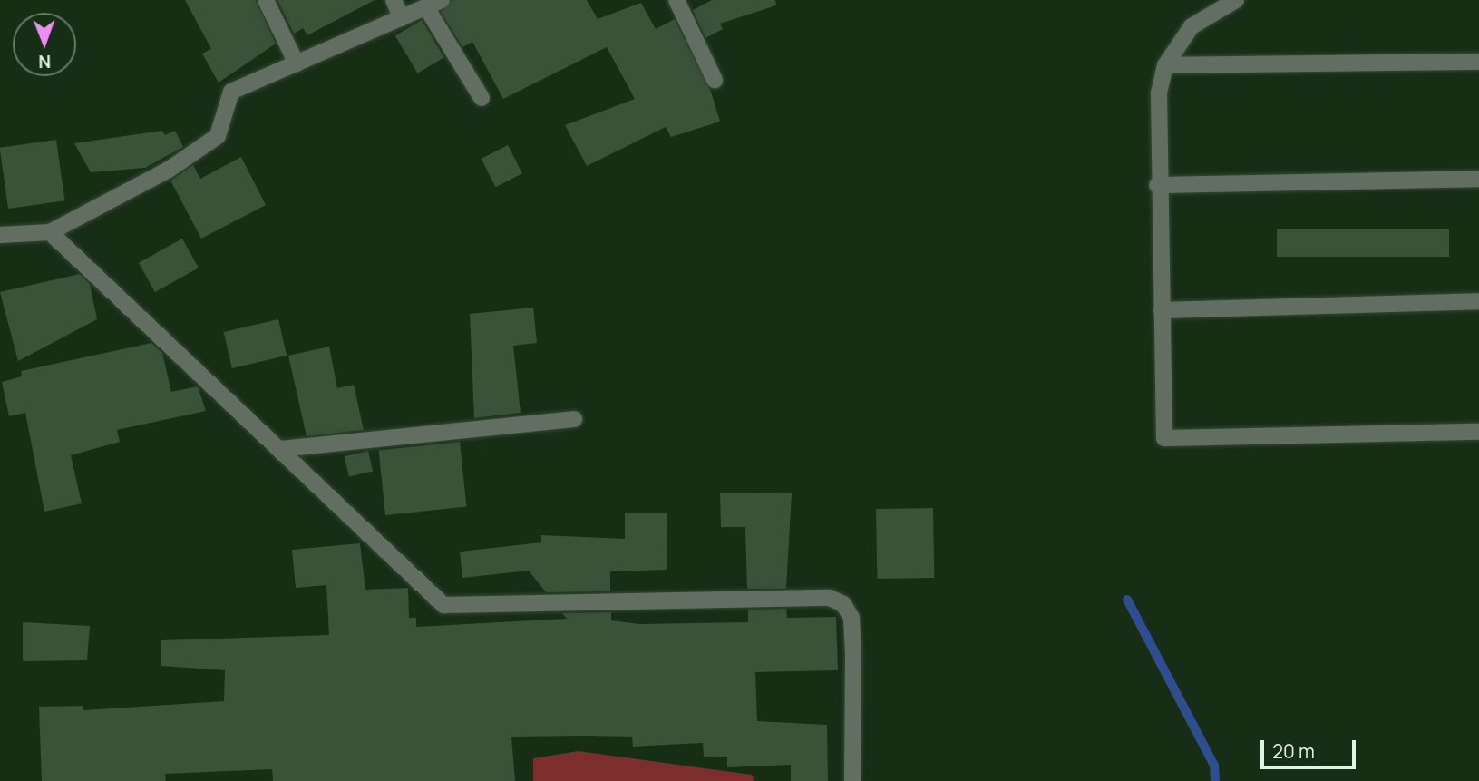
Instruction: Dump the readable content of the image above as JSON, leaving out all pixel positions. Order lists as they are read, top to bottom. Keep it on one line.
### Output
{"scale_bar":"20 m","north":"bottom"}
